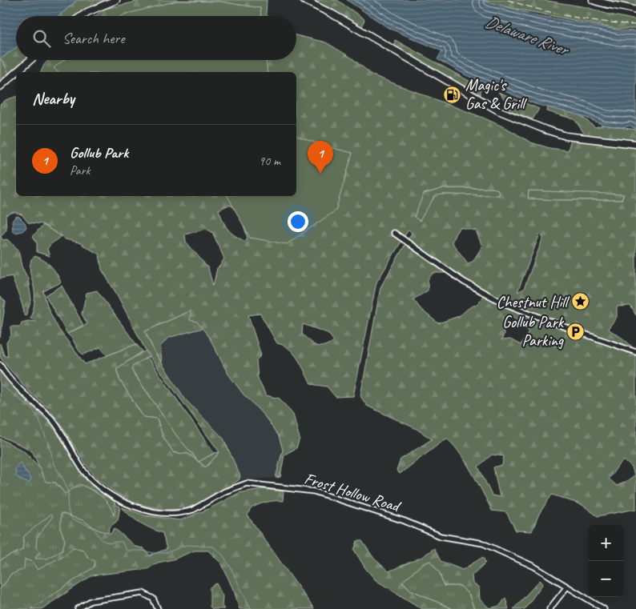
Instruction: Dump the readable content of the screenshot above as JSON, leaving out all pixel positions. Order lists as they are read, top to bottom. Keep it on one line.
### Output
{"streets":{"street":["Frost Hollow Road"]},"water":["Delaware River"],"places":{"fuel station":["Magic's Gas & Grill"],"place":["Chestnut Hill"],"parking":["Gollub Park Parking"]},"page":{"search":"Search here","heading":"Nearby","list":[{"mark":"1","name":"Gollub Park","note":"Park","value":"90 m"}],"pins":"1","map_buttons":["+","−"]}}
